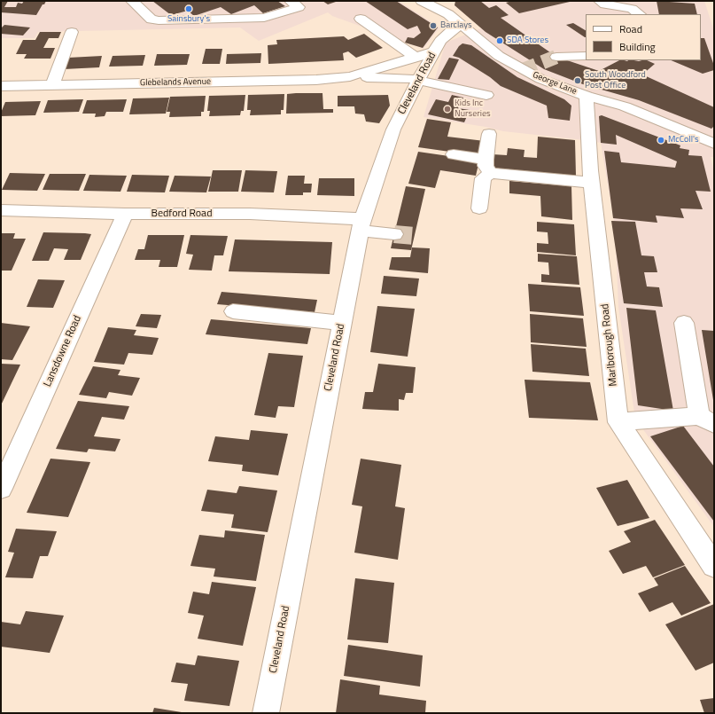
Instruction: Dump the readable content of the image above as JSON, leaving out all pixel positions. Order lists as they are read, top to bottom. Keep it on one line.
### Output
{"streets":{"street":["Glebelands Avenue","Cleveland Road","George Lane","Bedford Road","Marlborough Road","Lansdowne Road"]},"crossings":[["Glebelands Avenue","Cleveland Road"],["Cleveland Road","George Lane"],["Cleveland Road","Bedford Road"],["George Lane","Marlborough Road"],["Bedford Road","Lansdowne Road"]],"places":["Sainsbury's","Barclays","SDA Stores","South Woodford Post Office","Kids Inc Nurseries","McColl's"],"legend":["Road","Building"]}
